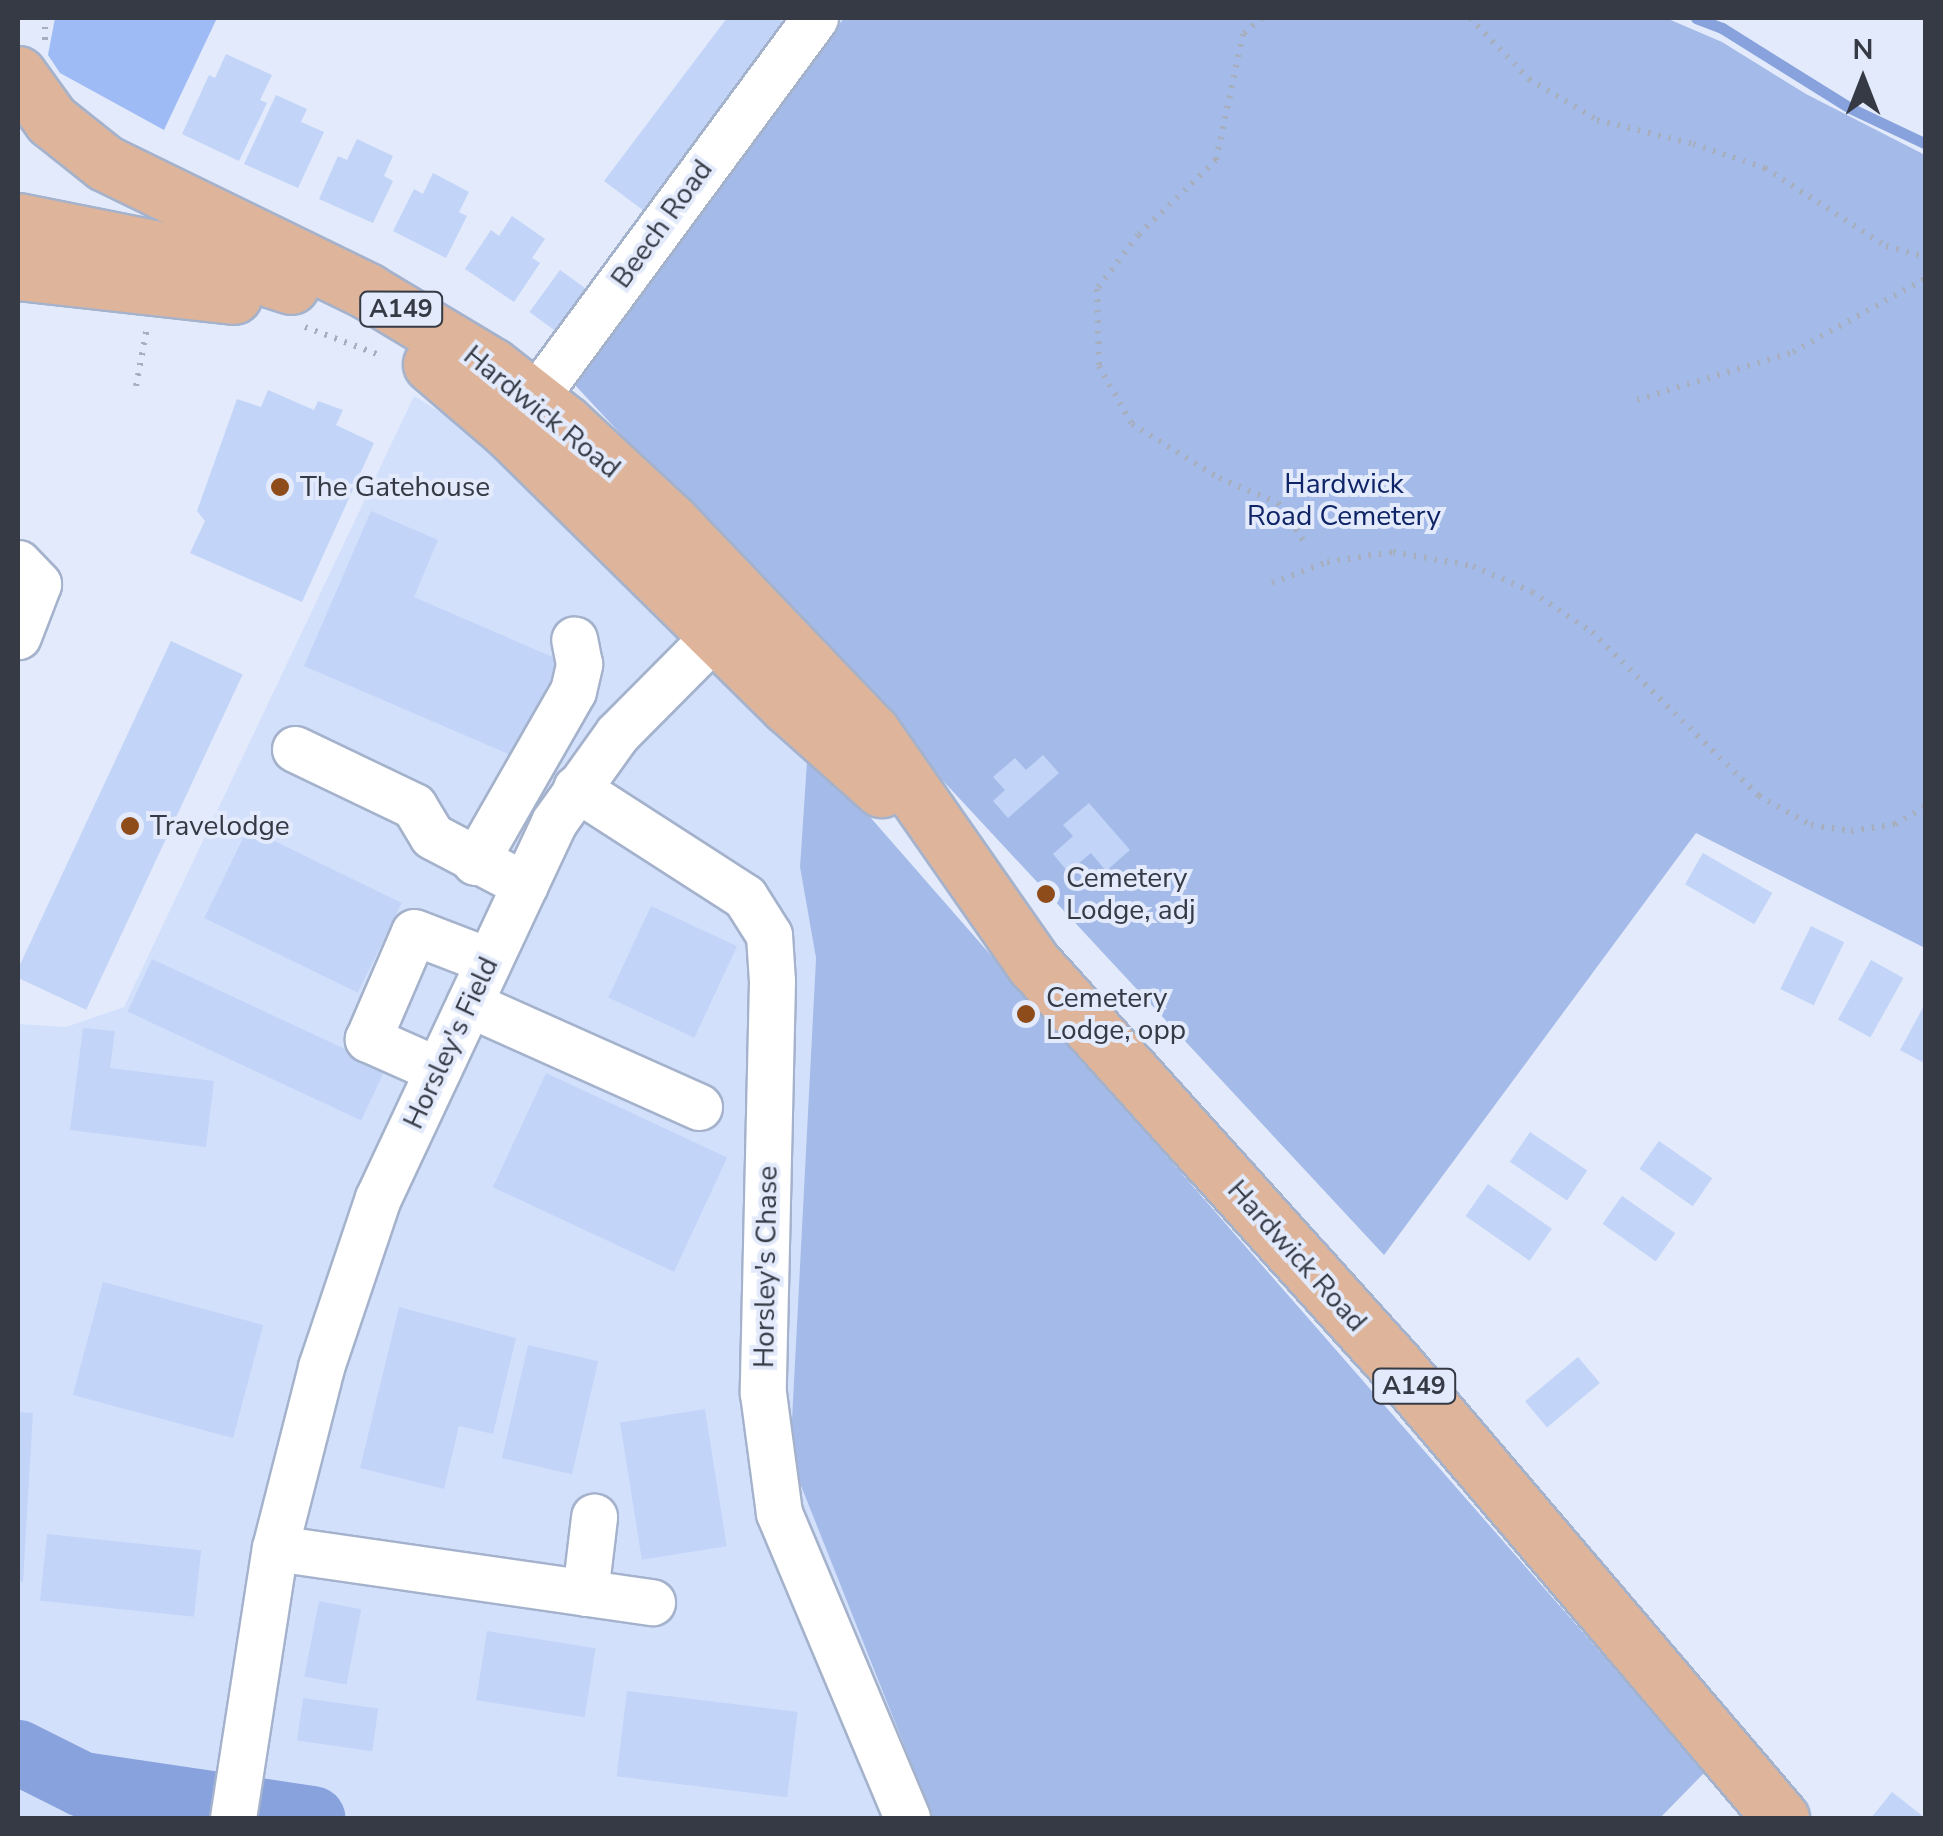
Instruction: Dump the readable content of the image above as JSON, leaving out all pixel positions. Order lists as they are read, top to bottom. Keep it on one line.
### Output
{"streets":{"main road":["A149","Hardwick Road"],"street":["Beech Road","Horsley's Field","Horsley's Chase"]},"crossings":[["Beech Road","Hardwick Road"],["Hardwick Road","Horsley's Field"],["Horsley's Field","Horsley's Chase"]],"parks":["Hardwick Road Cemetery"],"places":["The Gatehouse","Travelodge","Cemetery Lodge, adj","Cemetery Lodge, opp"],"north":"top"}
